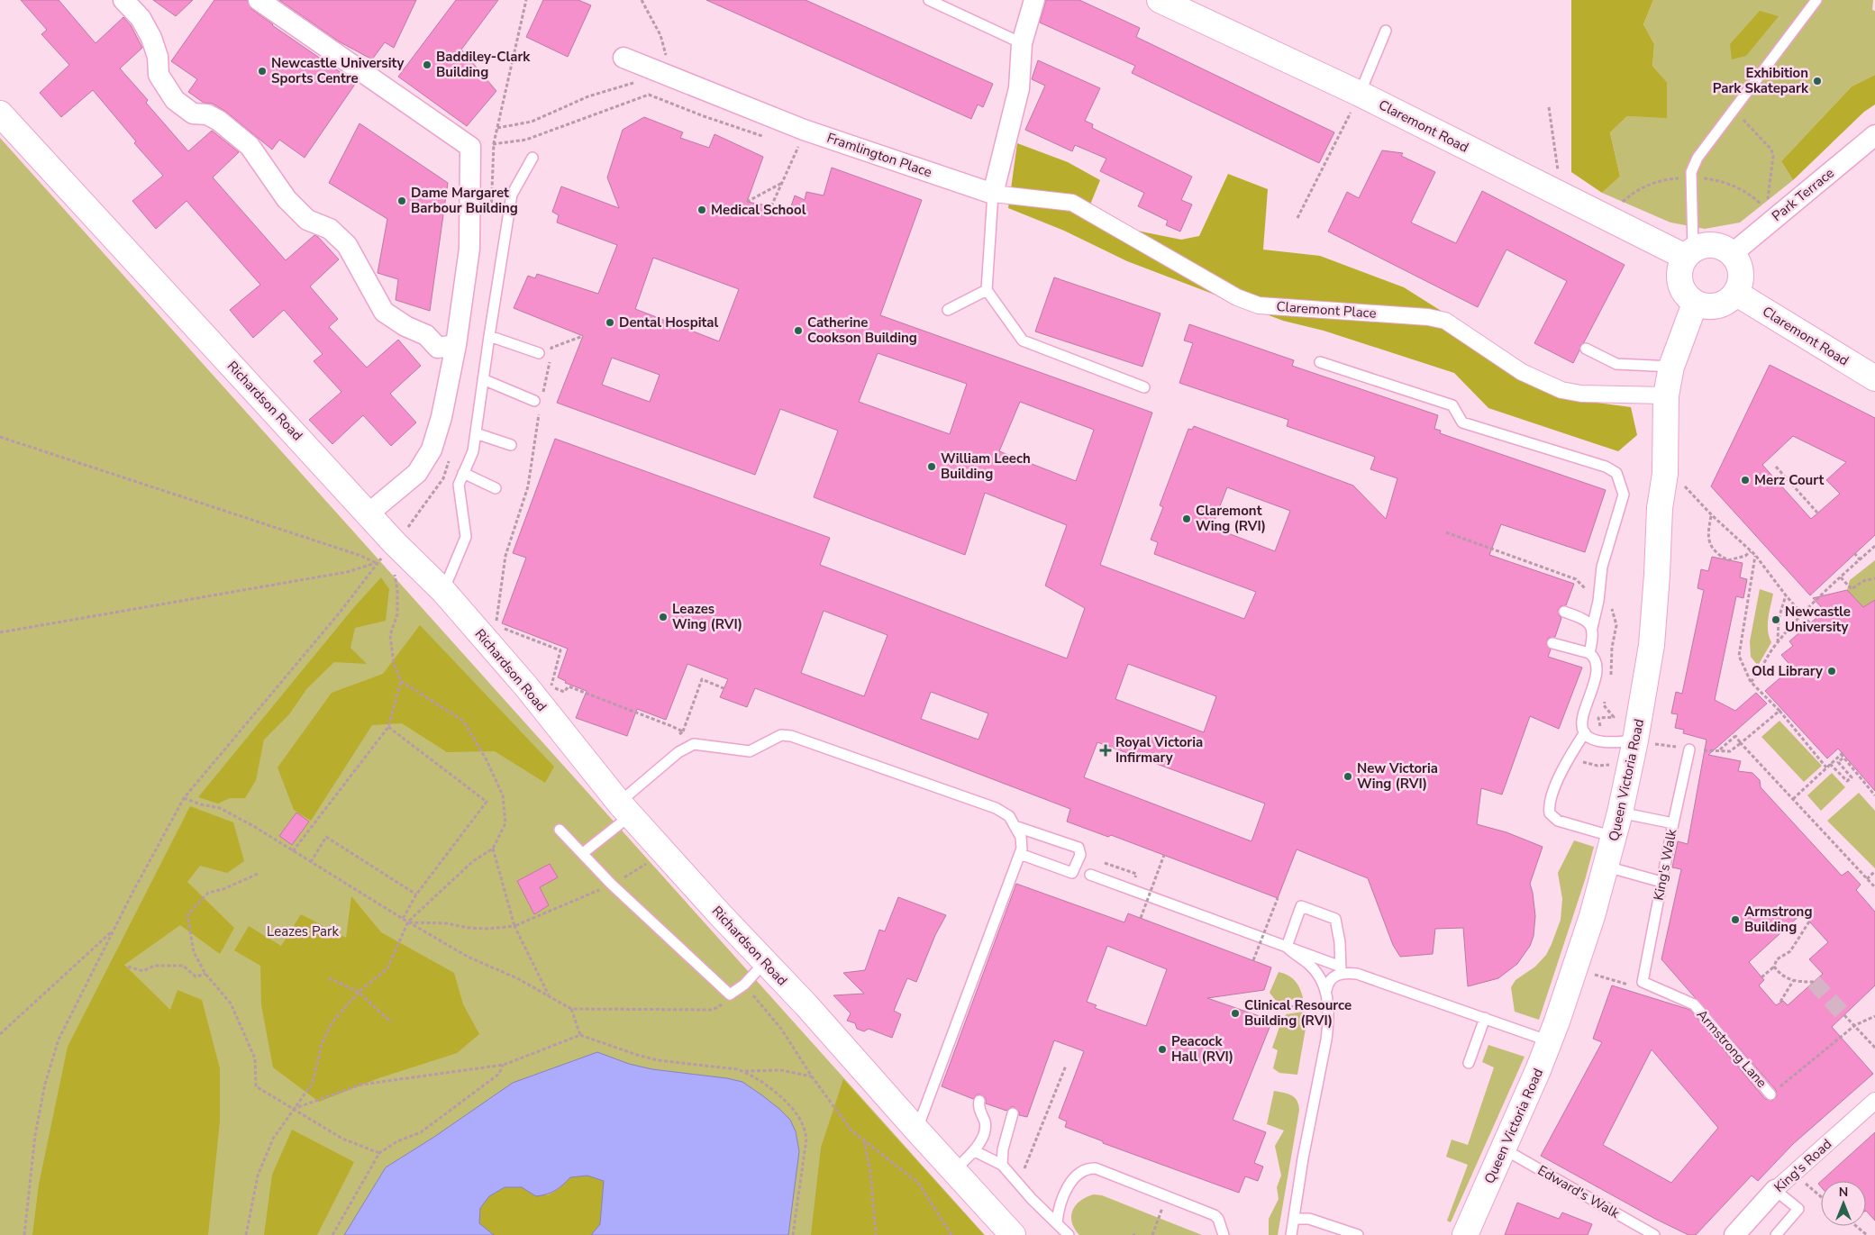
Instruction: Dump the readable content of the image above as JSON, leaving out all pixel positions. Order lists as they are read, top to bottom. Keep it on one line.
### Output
{"streets":{"street":["Claremont Road","Framlington Place","Park Terrace","Claremont Place","Richardson Road","Queen Victoria Road","King's Road"],"lane":["King's Walk","Armstrong Lane","Edward's Walk"]},"crossings":[["Claremont Road","Park Terrace"],["Claremont Road","Queen Victoria Road"],["Framlington Place","Claremont Place"],["Park Terrace","Queen Victoria Road"],["Claremont Place","Queen Victoria Road"],["Queen Victoria Road","Edward's Walk"],["King's Walk","Armstrong Lane"]],"parks":["Leazes Park"],"places":{"other":["Baddiley-Clark Building","Newcastle University Sports Centre","Exhibition Park Skatepark","Dame Margaret Barbour Building","Medical School","Dental Hospital","Catherine Cookson Building","William Leech Building","Merz Court","Claremont Wing (RVI)","Leazes Wing (RVI)","Newcastle University","Old Library","New Victoria Wing (RVI)","Armstrong Building","Clinical Resource Building (RVI)","Peacock Hall (RVI)"],"health":["Royal Victoria Infirmary"]},"north":"top"}
